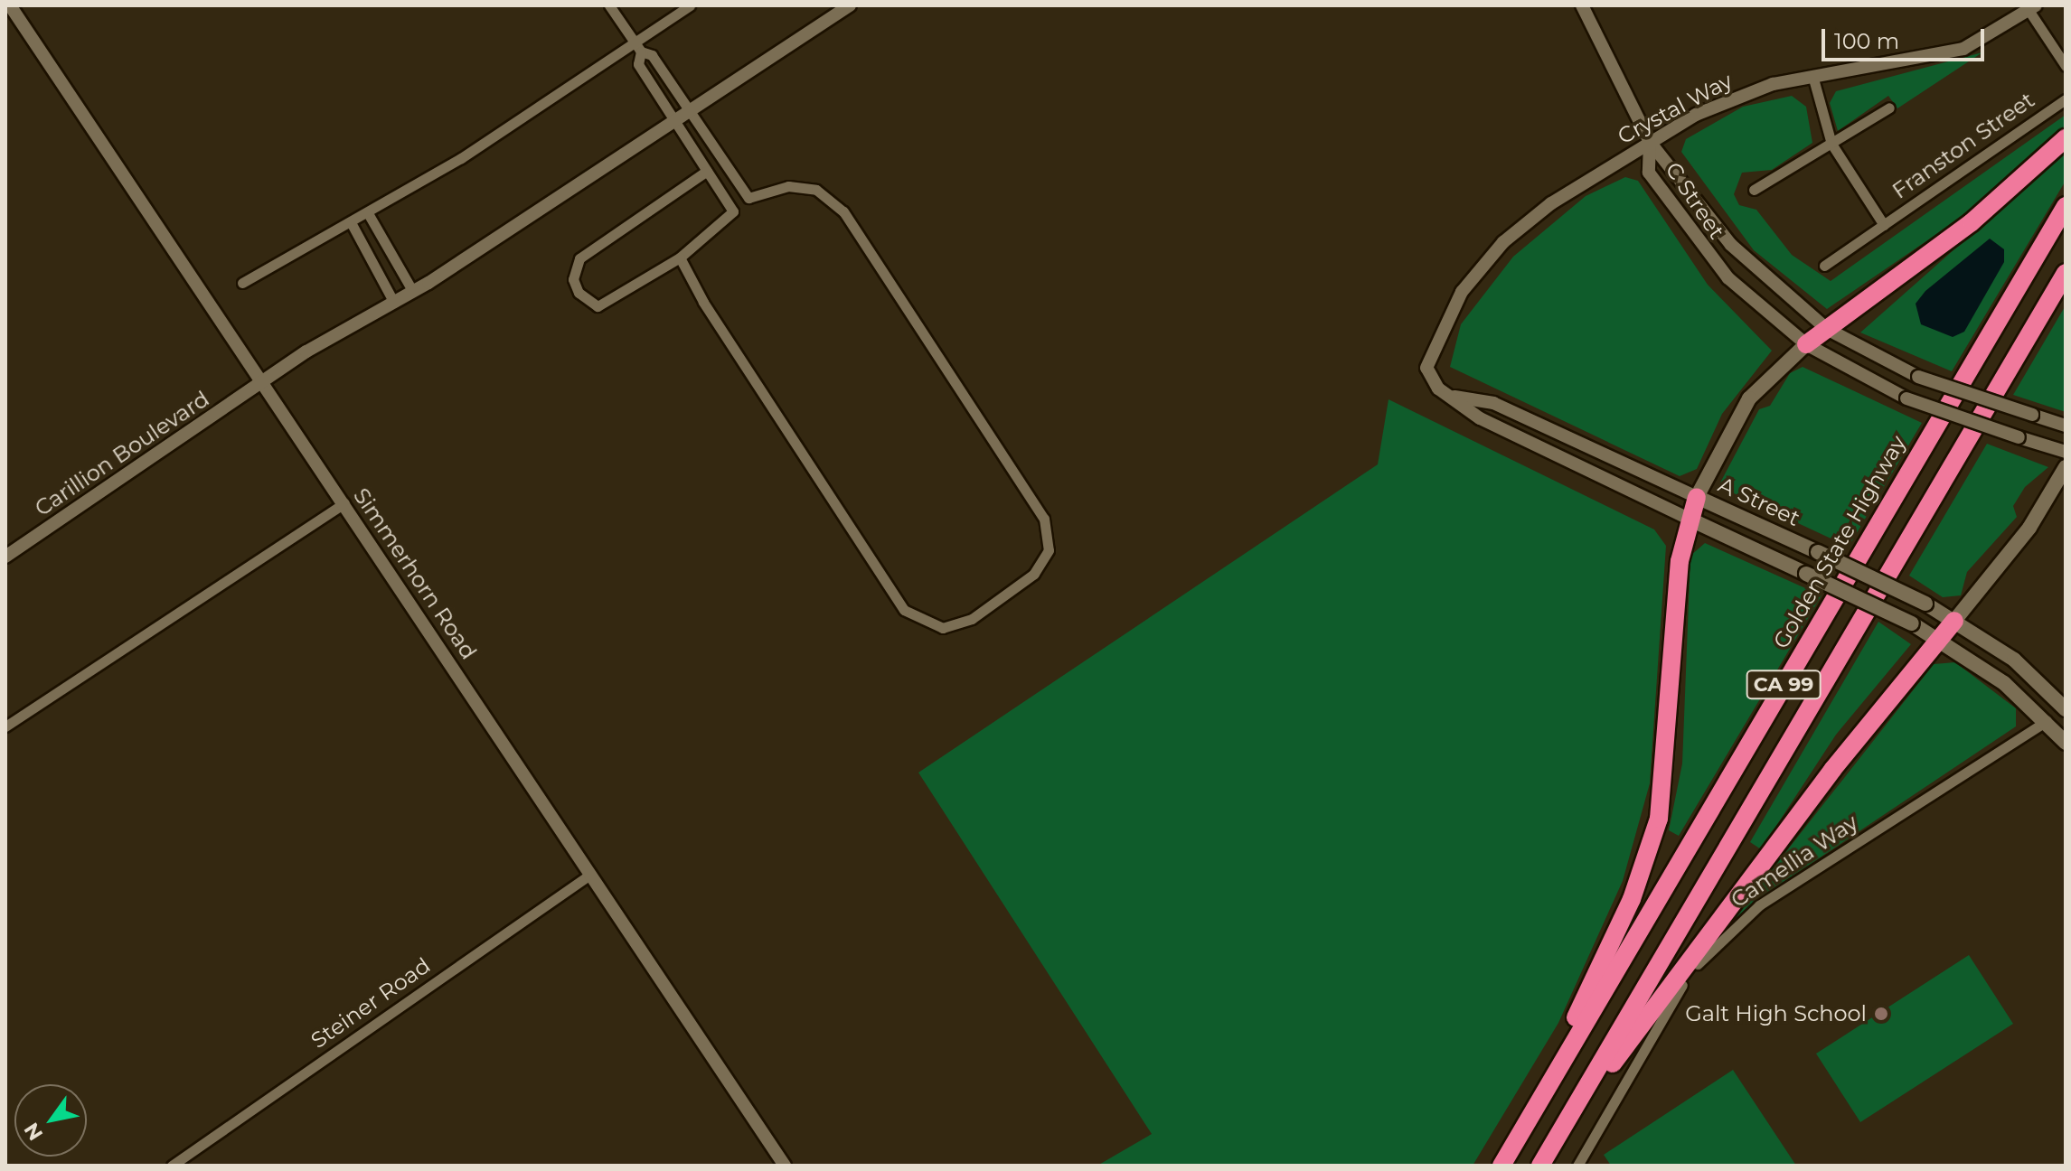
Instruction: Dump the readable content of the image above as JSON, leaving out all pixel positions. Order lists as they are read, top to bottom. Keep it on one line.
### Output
{"streets":{"highway":["Golden State Highway","CA 99"],"main road":["A Street"],"street":["Crystal Way","Franston Street","C Street","Carillion Boulevard","Simmerhorn Road","Camellia Way","Steiner Road"]},"crossings":[["Crystal Way","Franston Street"],["Crystal Way","C Street"],["Crystal Way","A Street"],["Carillion Boulevard","Simmerhorn Road"],["A Street","Camellia Way"],["Simmerhorn Road","Steiner Road"]],"places":["Galt High School"],"scale_bar":"100 m","north":"bottom left"}
